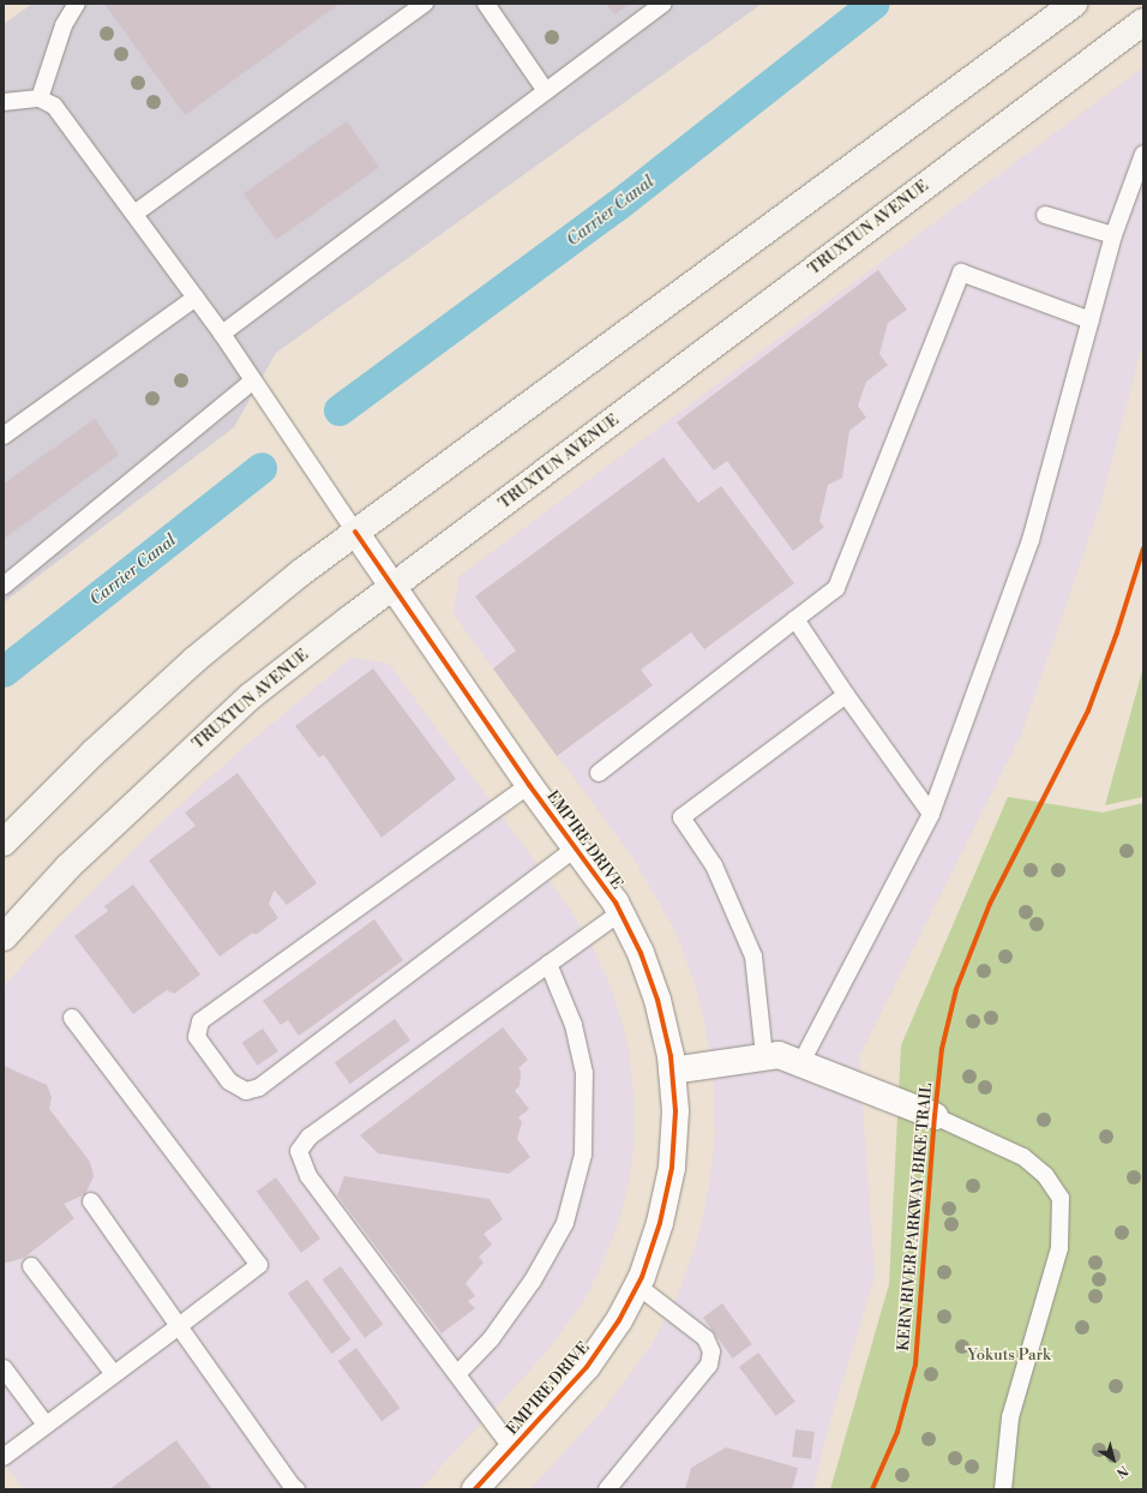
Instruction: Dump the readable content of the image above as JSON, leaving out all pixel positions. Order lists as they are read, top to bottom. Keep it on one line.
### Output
{"streets":{"main road":["TRUXTUN AVENUE"],"street":["EMPIRE DRIVE"],"cycle path":["KERN RIVER PARKWAY BIKE TRAIL"]},"crossings":[["TRUXTUN AVENUE","EMPIRE DRIVE"]],"water":["Carrier Canal"],"parks":["Yokuts Park"],"north":"bottom right"}
